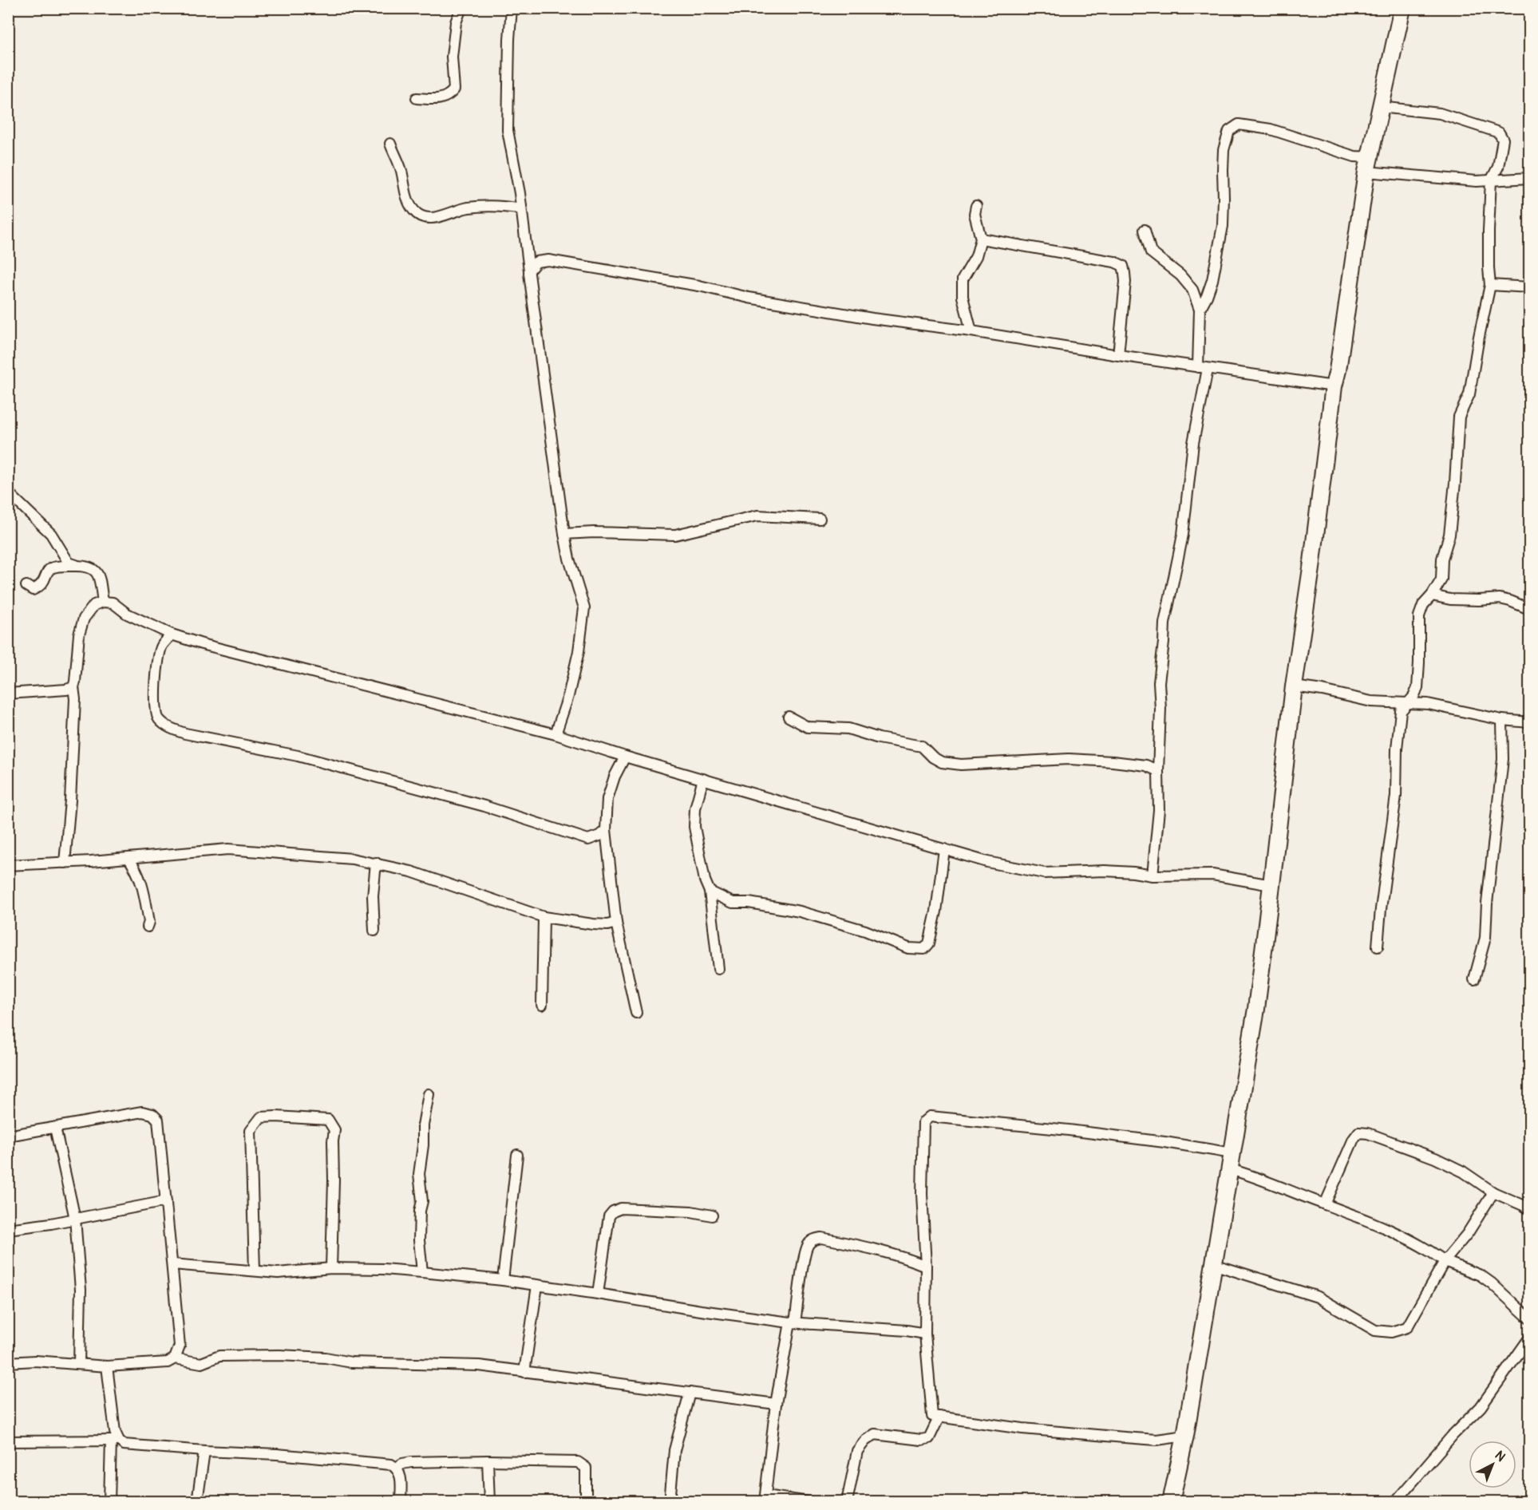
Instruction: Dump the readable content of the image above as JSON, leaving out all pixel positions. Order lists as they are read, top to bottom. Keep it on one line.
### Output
{"north":"top right"}
